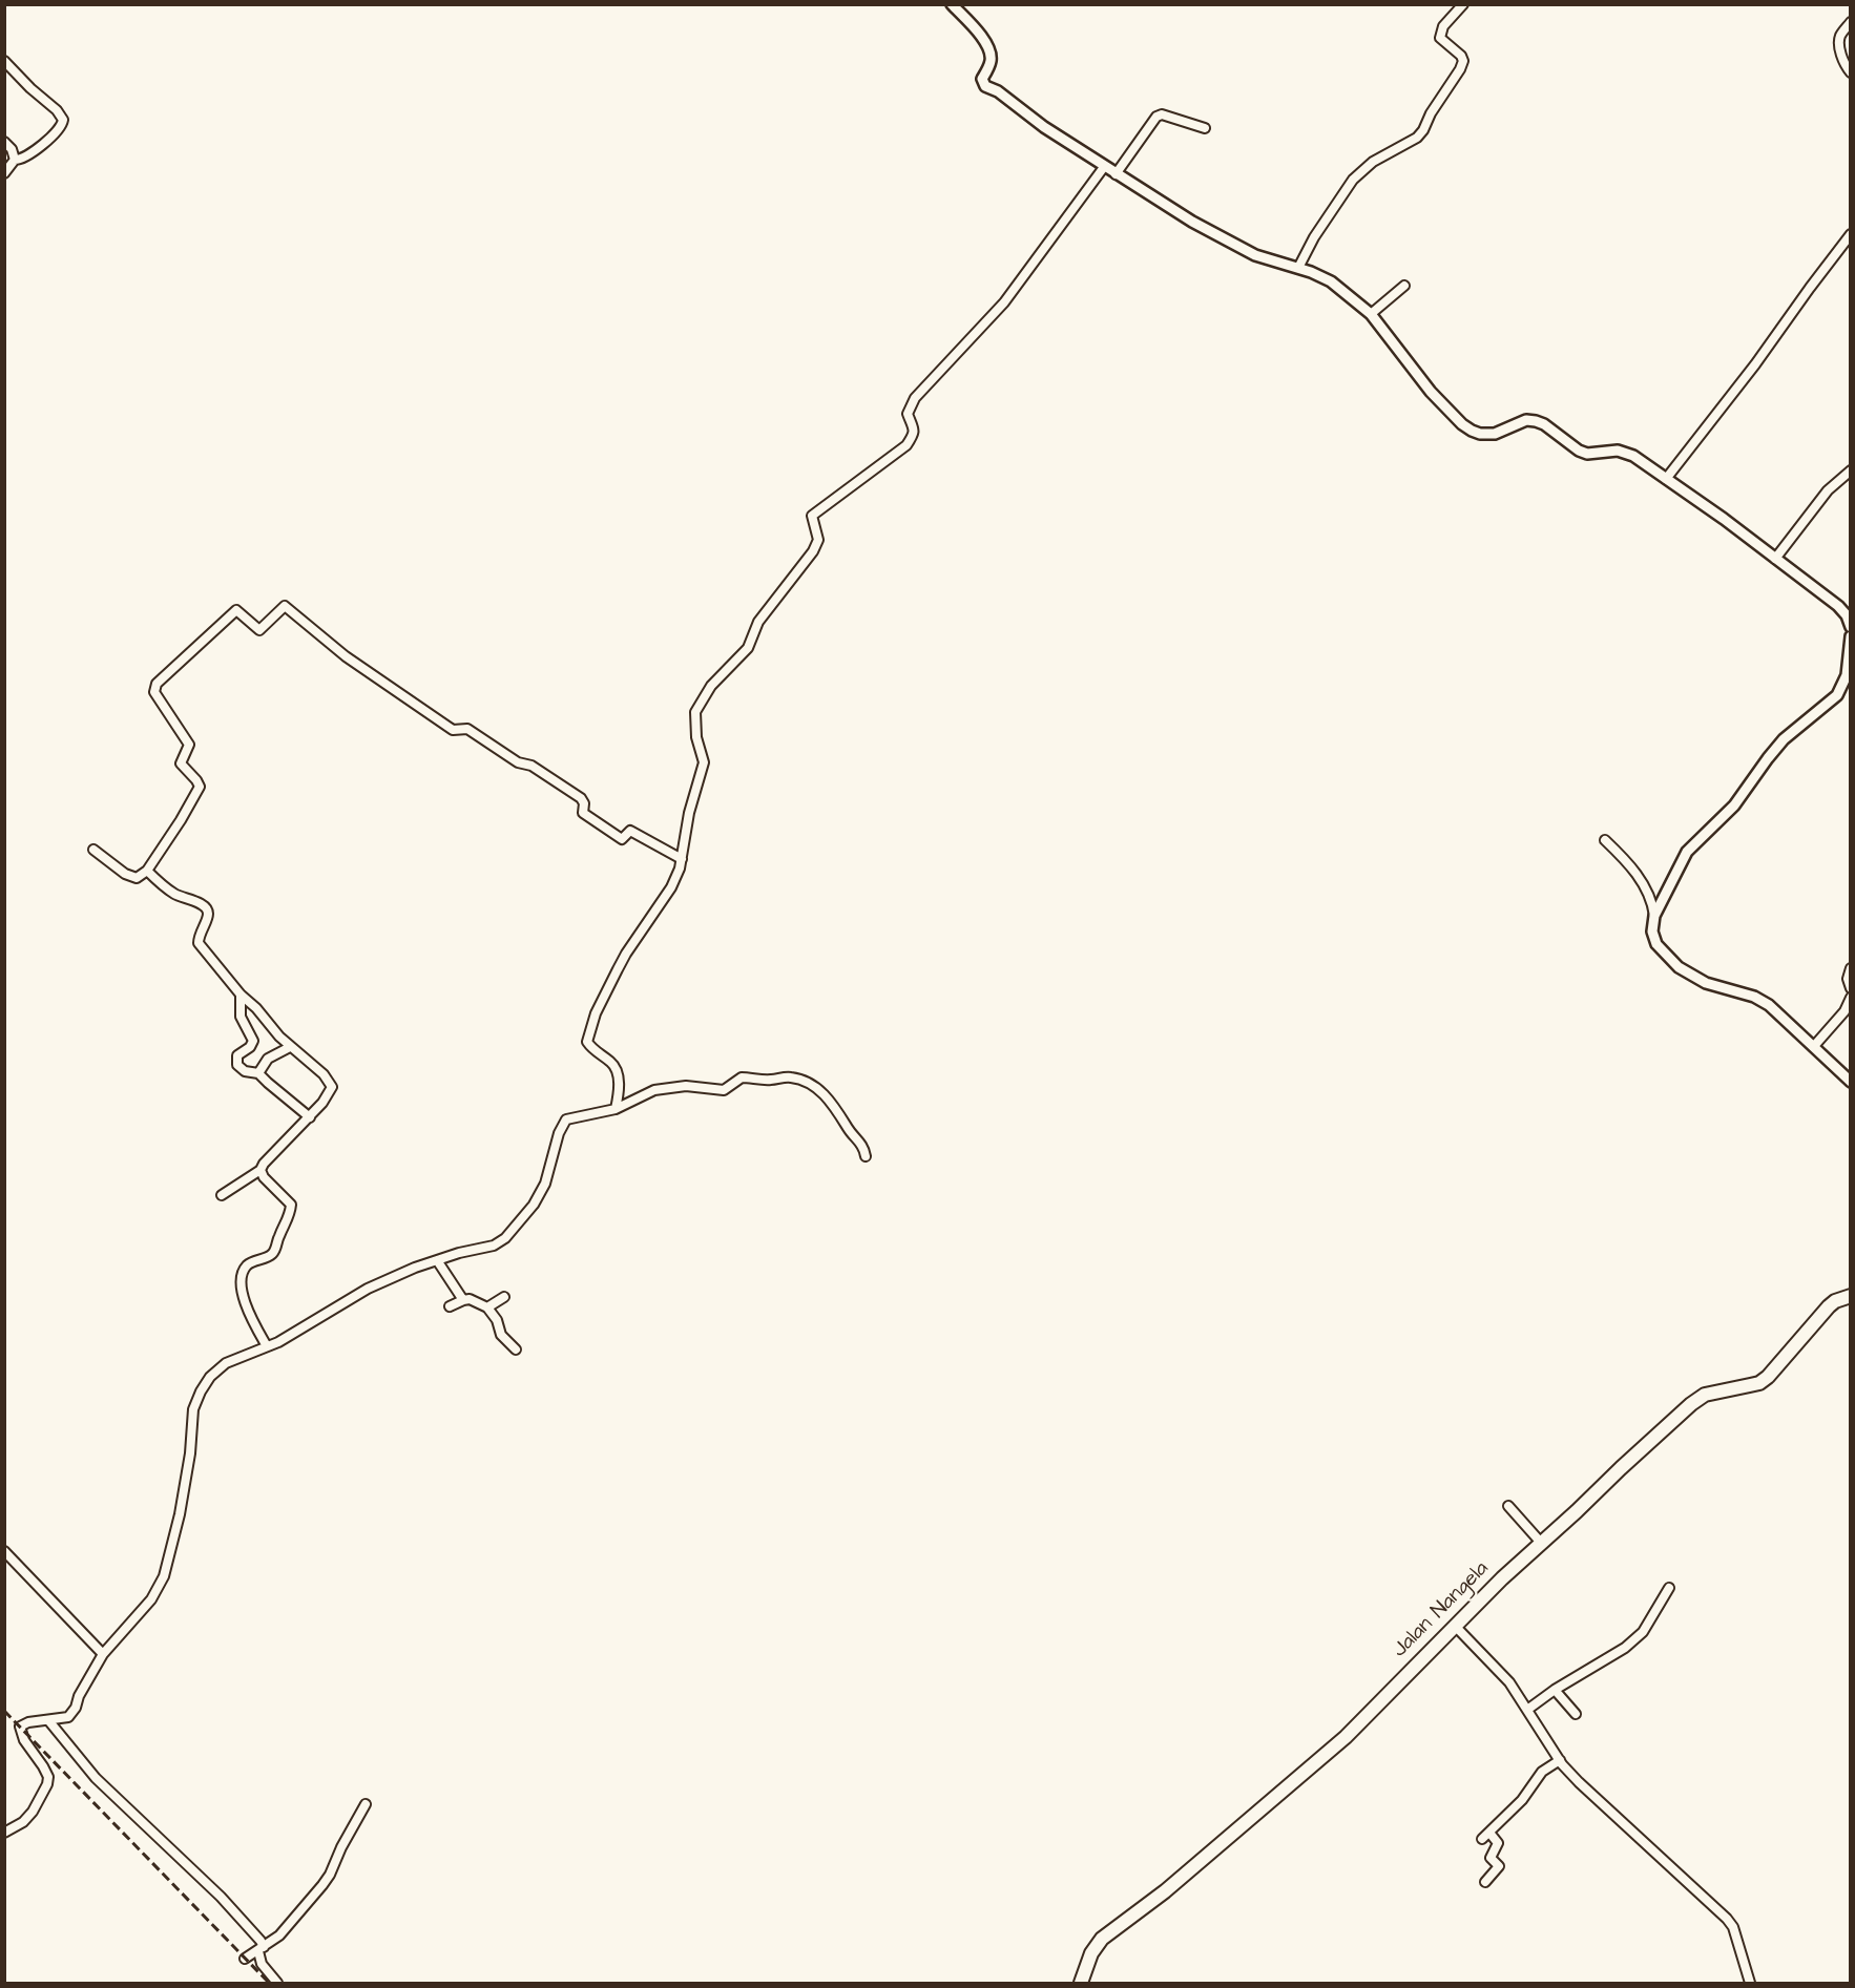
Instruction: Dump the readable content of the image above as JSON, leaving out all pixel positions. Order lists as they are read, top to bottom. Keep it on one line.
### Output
{"streets":{"main road":["Jalan Nangela"]}}
